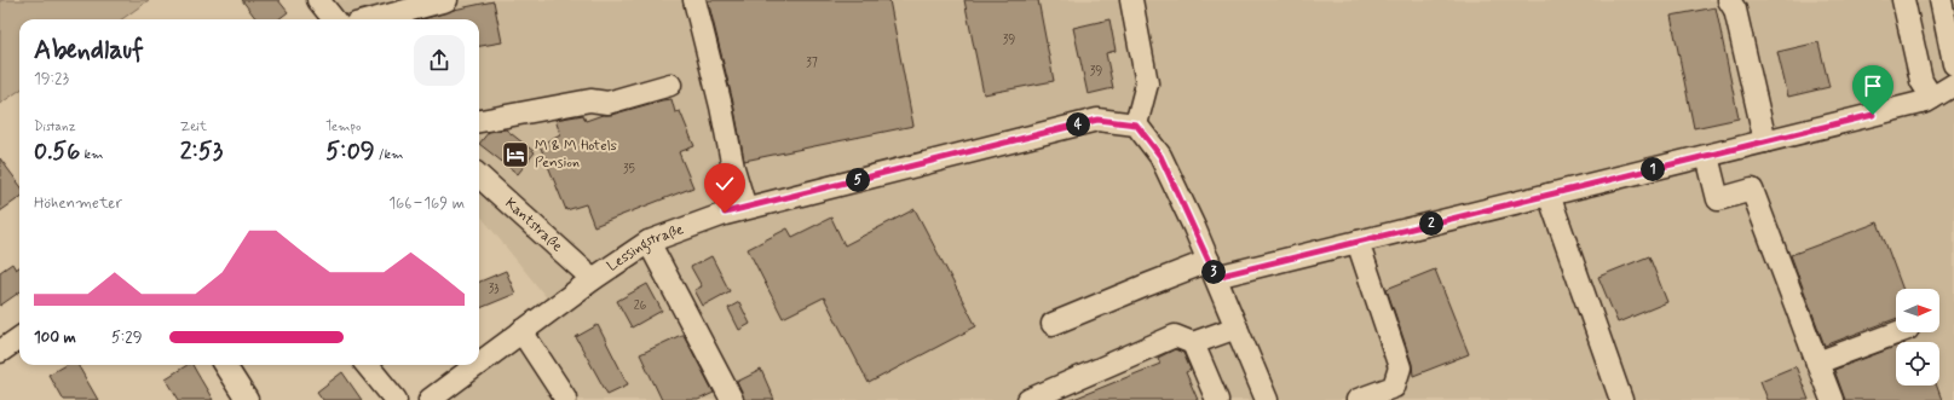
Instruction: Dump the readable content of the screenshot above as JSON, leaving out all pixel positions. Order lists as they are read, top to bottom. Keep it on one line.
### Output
{"streets":{"street":["Kantstraße","Lessingstraße"]},"crossings":[["Kantstraße","Lessingstraße"]],"places":{"hotel":["M & M Hotels Pension"]},"house_numbers":["39","37","39","35","33","26"],"north":"right","page":{"heading":["Abendlauf","19:23"],"stats":[["Distanz","0.56 km"],["Zeit","2:53"],["Tempo","5:09 /km"]],"pins":["4","1","5","2","3"],"chart":["Höhenmeter","166–169 m"],"list":[{"name":"100 m","note":"5:29"}]}}
